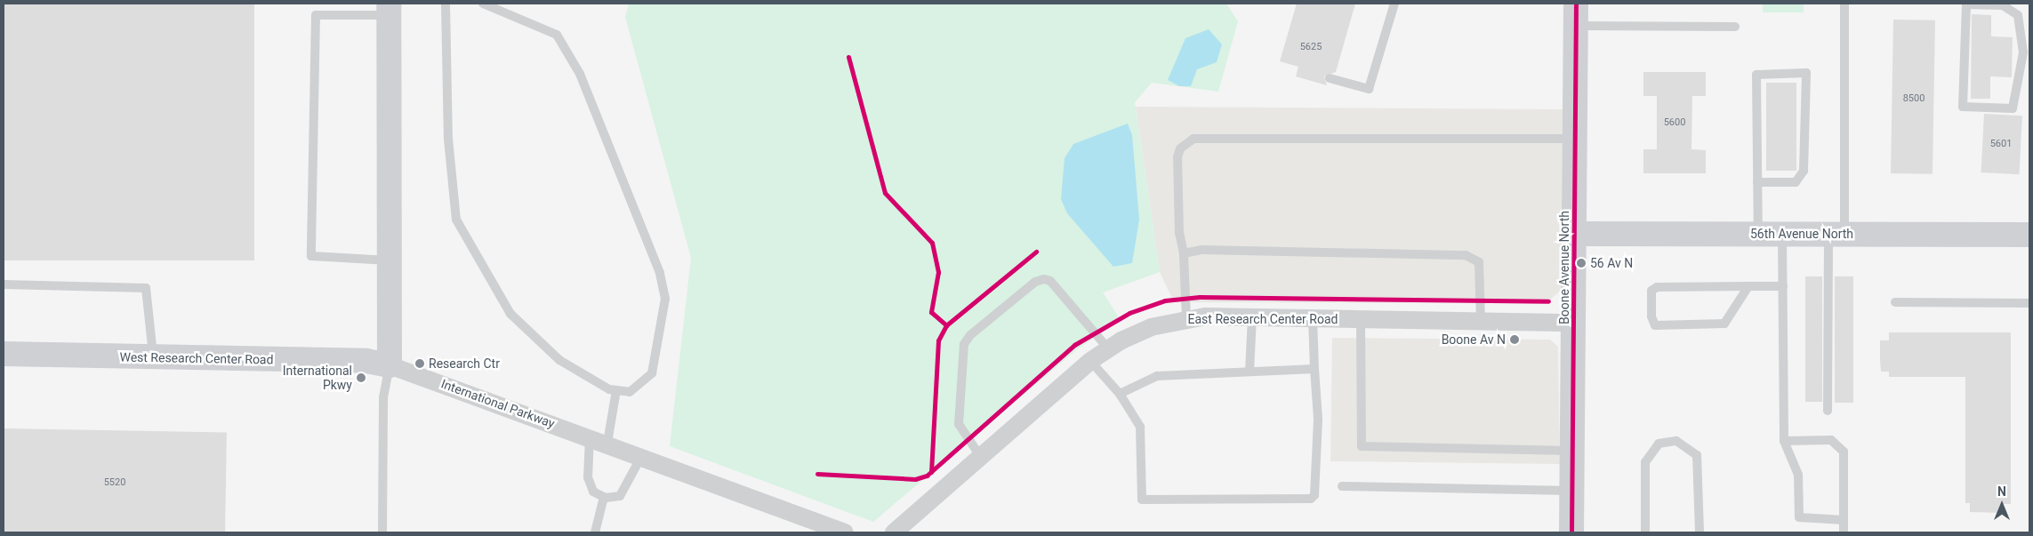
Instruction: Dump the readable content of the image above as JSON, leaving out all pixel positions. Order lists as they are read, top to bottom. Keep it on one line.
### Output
{"streets":{"street":["56th Avenue North","Boone Avenue North","East Research Center Road","West Research Center Road","International Parkway"]},"crossings":[["56th Avenue North","Boone Avenue North"],["Boone Avenue North","East Research Center Road"],["West Research Center Road","International Parkway"]],"places":["56 Av N","Boone Av N","Research Ctr","International Pkwy"],"house_numbers":["5625","8500","5600","5601","5520"],"north":"top"}
